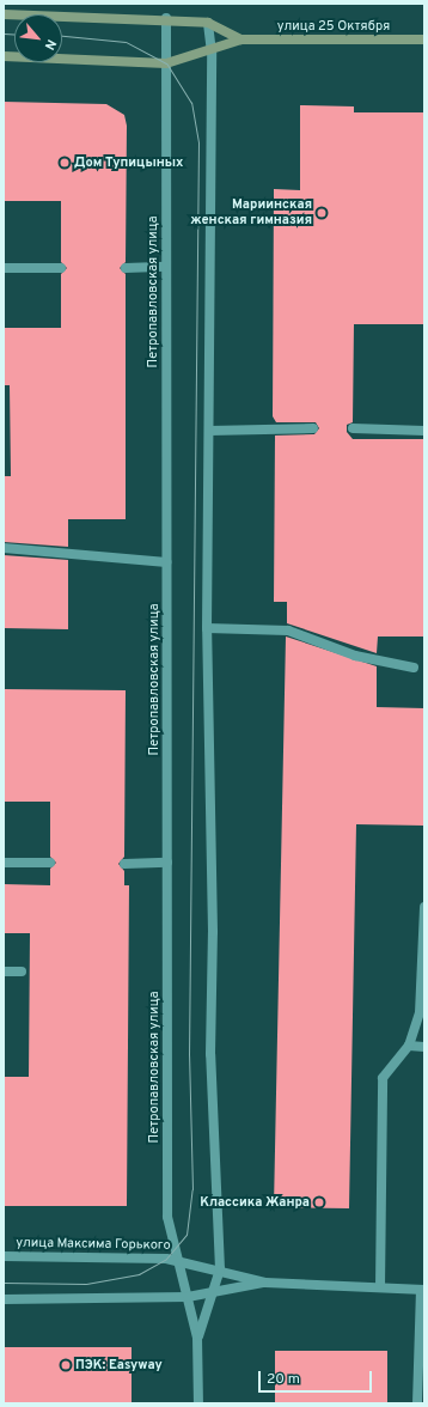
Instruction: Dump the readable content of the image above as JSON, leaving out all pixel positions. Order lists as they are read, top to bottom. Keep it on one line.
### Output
{"streets":{"street":["улица 25 Октября","Петропавловская улица","улица Максима Горького"]},"crossings":[["улица 25 Октября","Петропавловская улица"],["Петропавловская улица","улица Максима Горького"]],"places":["Дом Тупицыных","Мариинская женская гимназия","Классика Жанра","ПЭК: Easyway"],"scale_bar":"20 m","north":"bottom right"}
